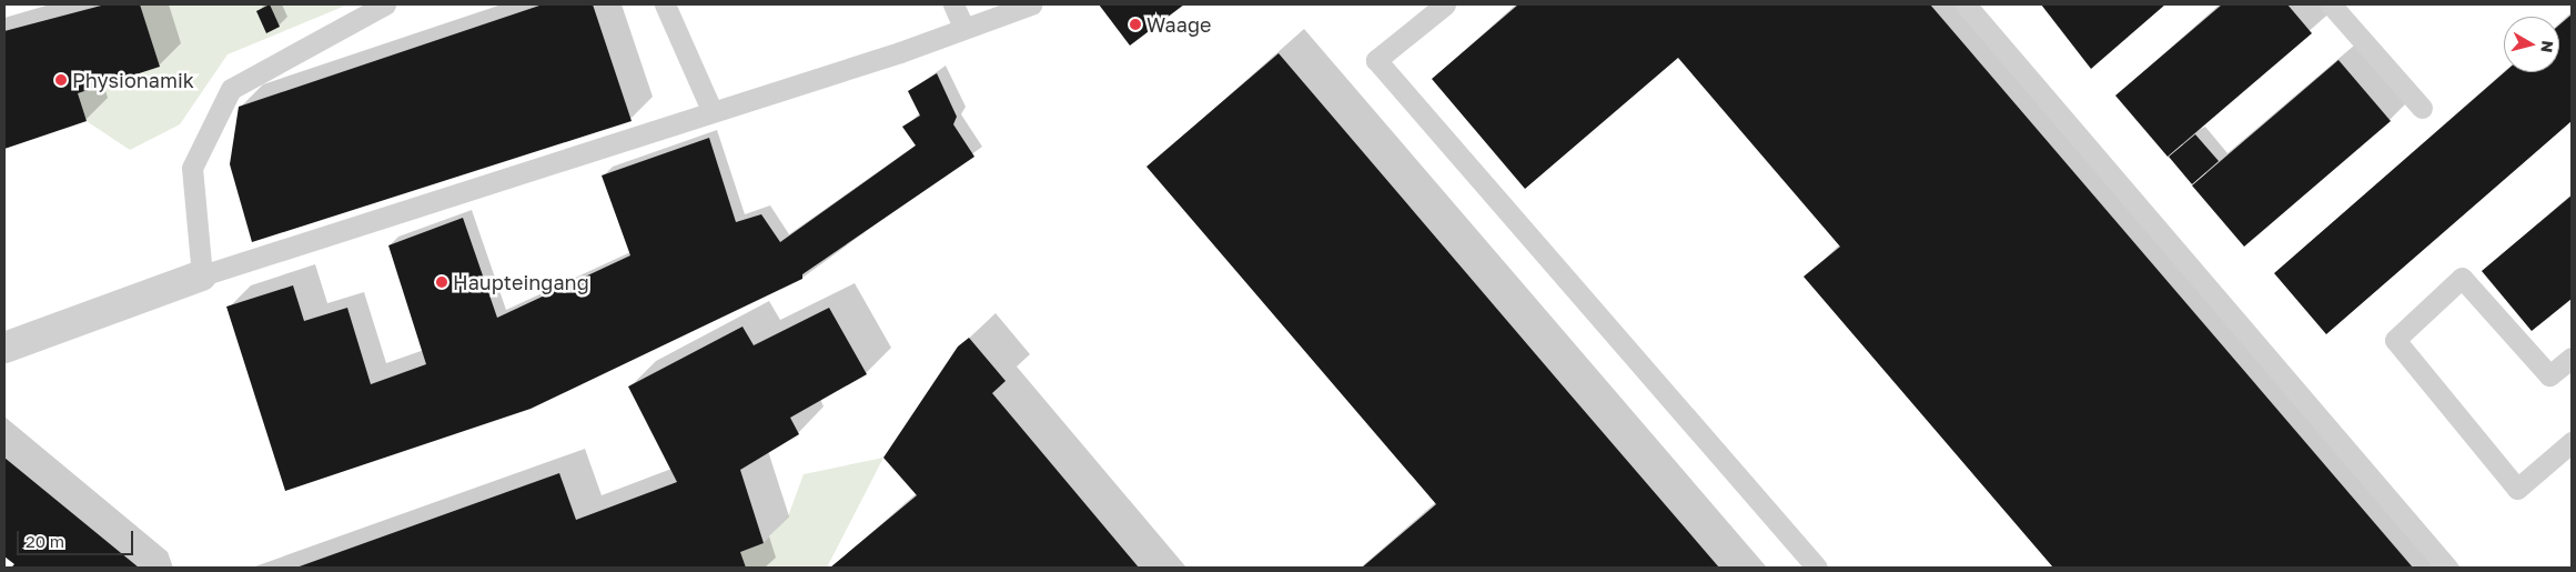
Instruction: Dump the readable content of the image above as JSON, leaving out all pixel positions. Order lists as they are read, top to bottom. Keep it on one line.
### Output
{"places":["Waage","Physionamik","Haupteingang"],"scale_bar":"20 m","north":"right"}
